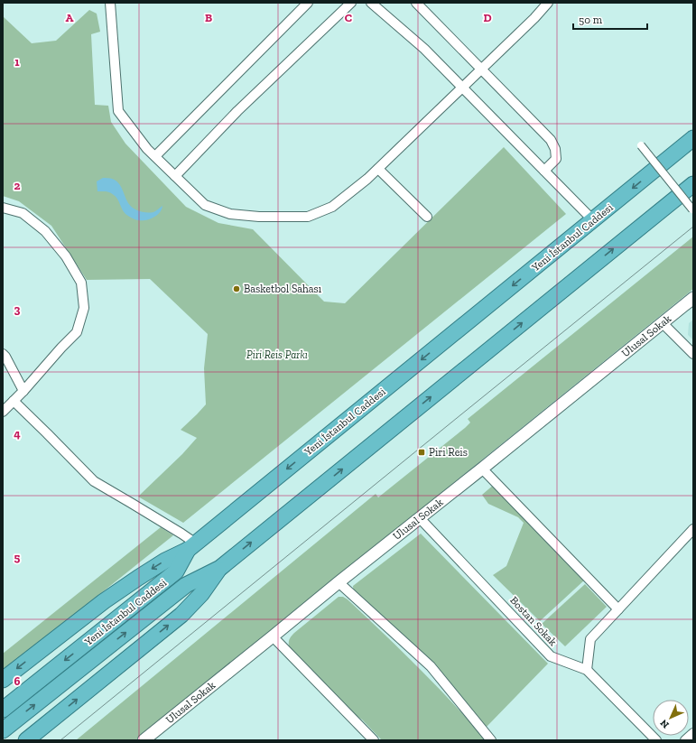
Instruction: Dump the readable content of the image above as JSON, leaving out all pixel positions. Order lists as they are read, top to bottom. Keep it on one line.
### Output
{"streets":{"highway":["Yeni İstanbul Caddesi"],"street":["Ulusal Sokak","Bostan Sokak"]},"crossings":[["Ulusal Sokak","Bostan Sokak"]],"parks":["Piri Reis Parkı"],"places":{"other":["Basketbol Sahası"],"transit":["Piri Reis"]},"scale_bar":"50 m","north":"bottom left","grid":{"columns":["A","B","C","D"],"rows":["1","2","3","4","5","6"]}}
